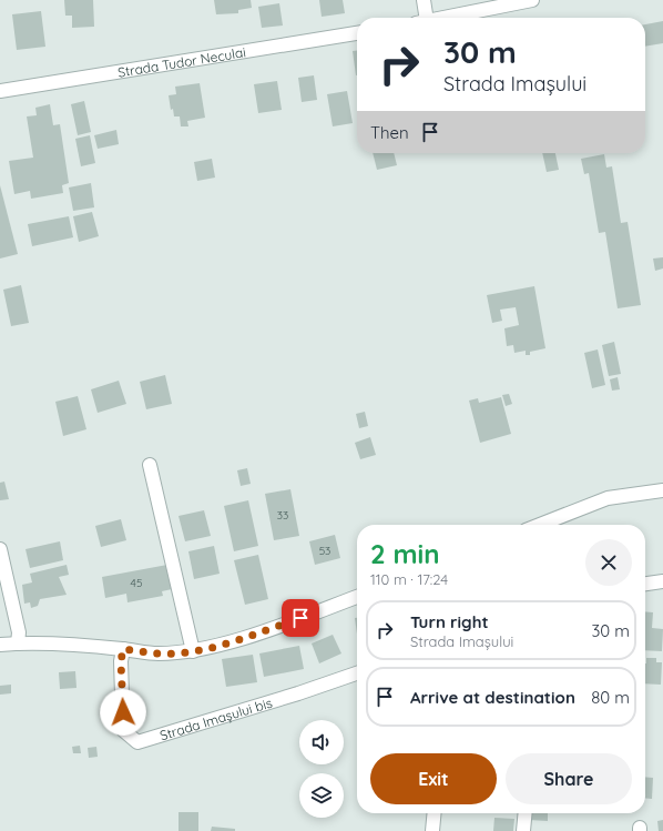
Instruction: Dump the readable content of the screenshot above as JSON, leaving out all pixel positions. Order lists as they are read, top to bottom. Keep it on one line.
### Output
{"streets":{"street":["Strada Tudor Neculai","Strada Imașului bis"]},"house_numbers":["33","53","45"],"page":{"turn":["30 m","Strada Imașului"],"then":"Then","heading":["2 min","110 m · 17:24"],"list":[{"name":"Turn right","note":"Strada Imașului","value":"30 m"},{"name":"Arrive at destination","value":"80 m"}],"buttons":["Exit","Share"]}}
